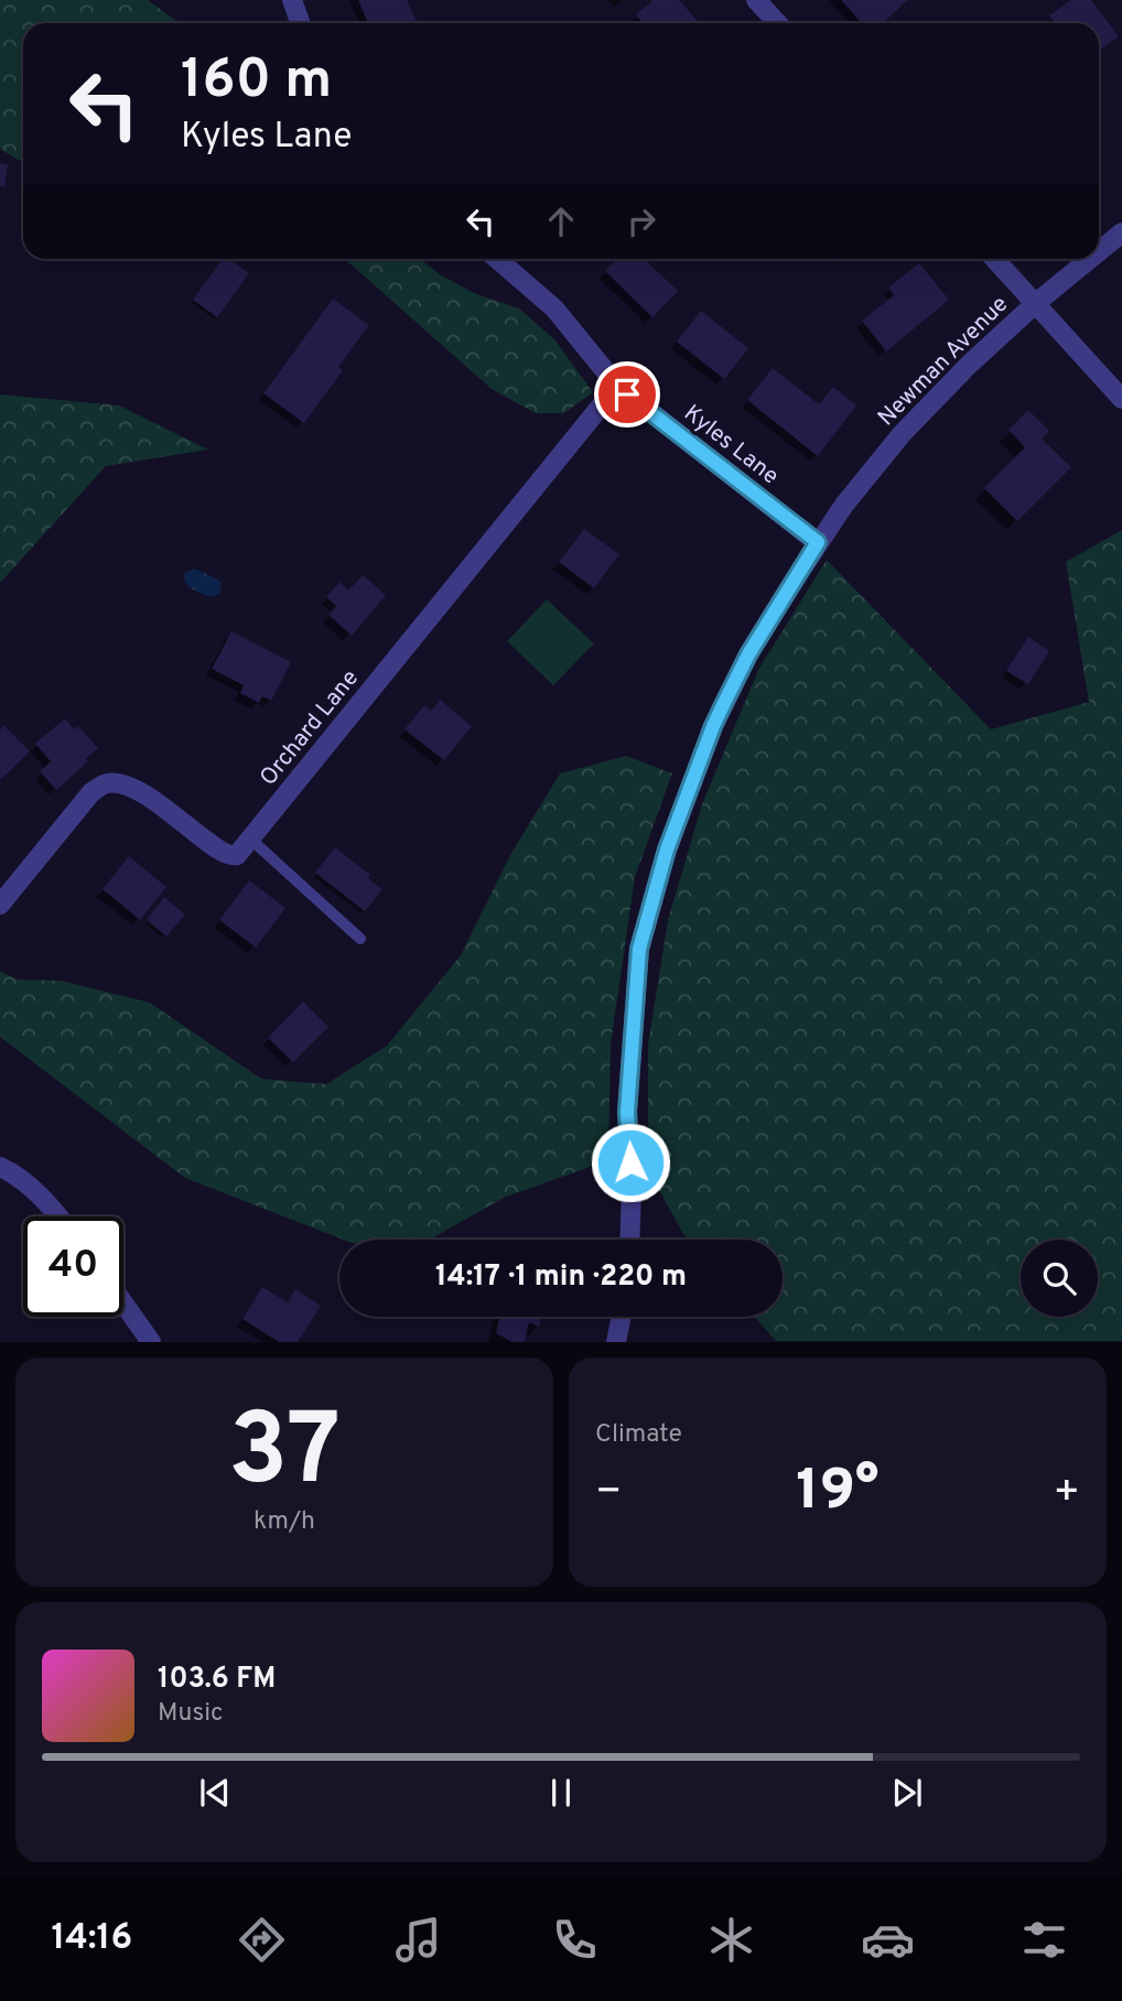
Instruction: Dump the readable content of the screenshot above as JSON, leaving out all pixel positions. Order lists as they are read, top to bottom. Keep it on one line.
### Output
{"streets":{"street":["Newman Avenue","Kyles Lane","Orchard Lane"]},"crossings":[["Newman Avenue","Kyles Lane"],["Kyles Lane","Orchard Lane"]],"page":{"turn":["160 m","Kyles Lane"],"limit":"40","trip":"14:17 · 1 min · 220 m","tile":[["37","km/h"],"Climate"],"heat":["−","19°","+"],"song":["103.6 FM","Music"],"tabs":"14:16"}}
